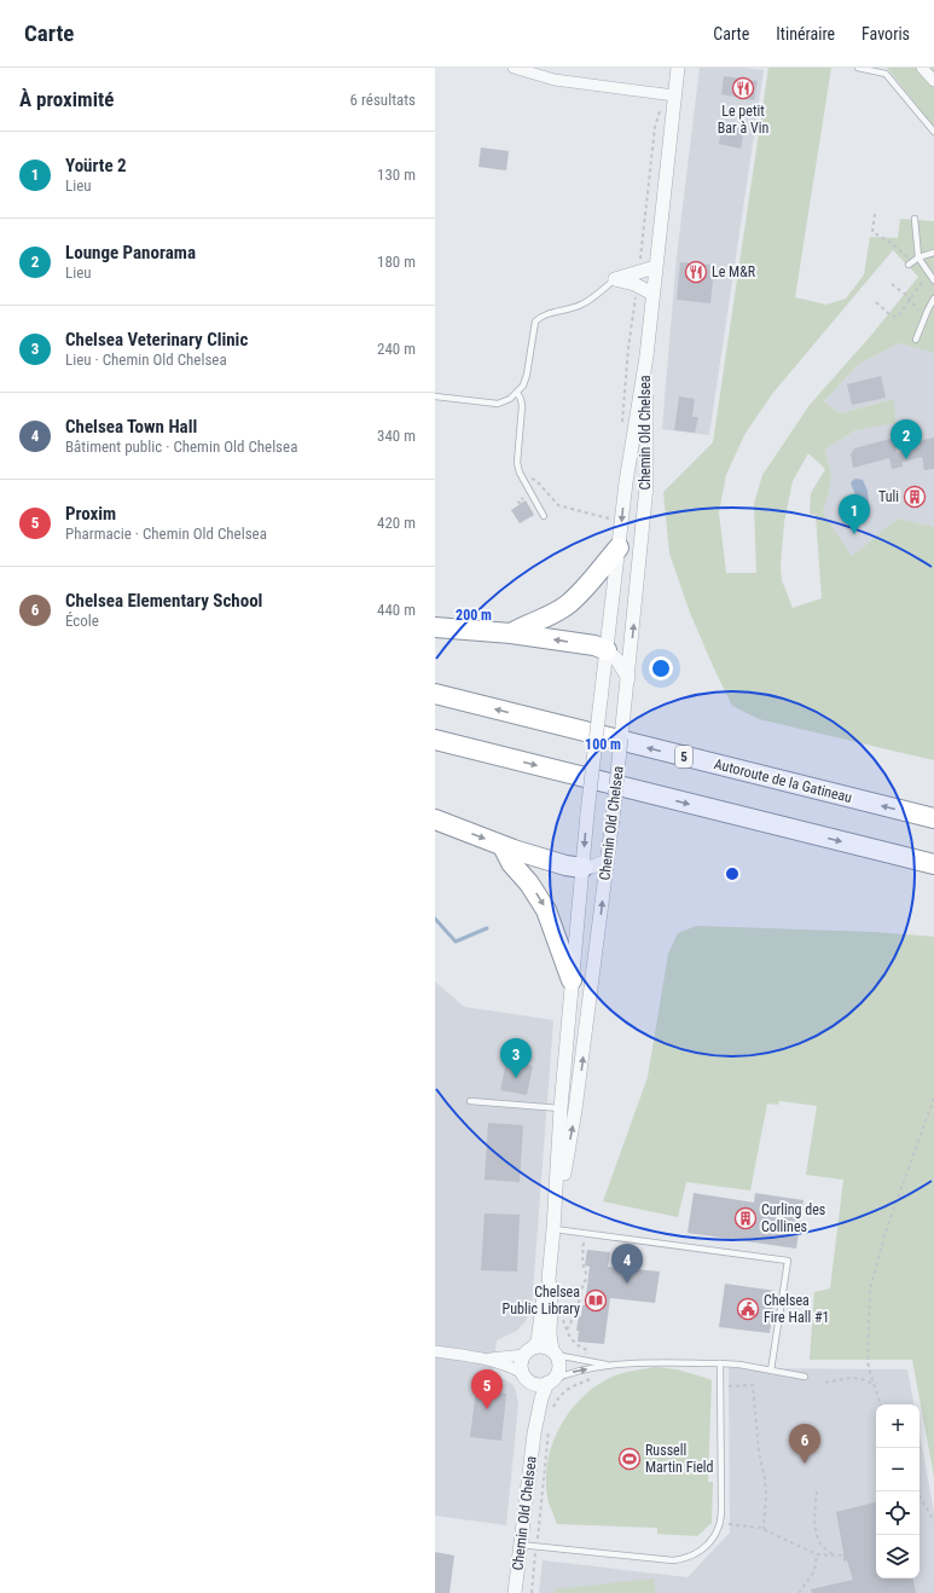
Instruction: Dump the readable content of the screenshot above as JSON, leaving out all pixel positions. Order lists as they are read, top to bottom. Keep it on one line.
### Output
{"streets":{"highway":["5","Autoroute de la Gatineau"],"street":["Chemin Old Chelsea"]},"places":{"restaurant":["Le petit Bar à Vin","Le M&R"],"building":["Tuli","Curling des Collines"],"library":["Chelsea Public Library"],"public building":["Chelsea Fire Hall #1"],"sports":["Russell Martin Field"]},"page":{"header":"Carte","nav":["Carte","Itinéraire","Favoris"],"heading":["À proximité","6 résultats"],"list":[{"mark":"1","name":"Yoürte 2","note":"Lieu","value":"130 m"},{"mark":"2","name":"Lounge Panorama","note":"Lieu","value":"180 m"},{"mark":"3","name":"Chelsea Veterinary Clinic","note":"Lieu · Chemin Old Chelsea","value":"240 m"},{"mark":"4","name":"Chelsea Town Hall","note":"Bâtiment public · Chemin Old Chelsea","value":"340 m"},{"mark":"5","name":"Proxim","note":"Pharmacie · Chemin Old Chelsea","value":"420 m"},{"mark":"6","name":"Chelsea Elementary School","note":"École","value":"440 m"}],"pins":["2","1","3","4","5","6"],"map_buttons":["+","−"]},"rings":["200 m","100 m"]}
